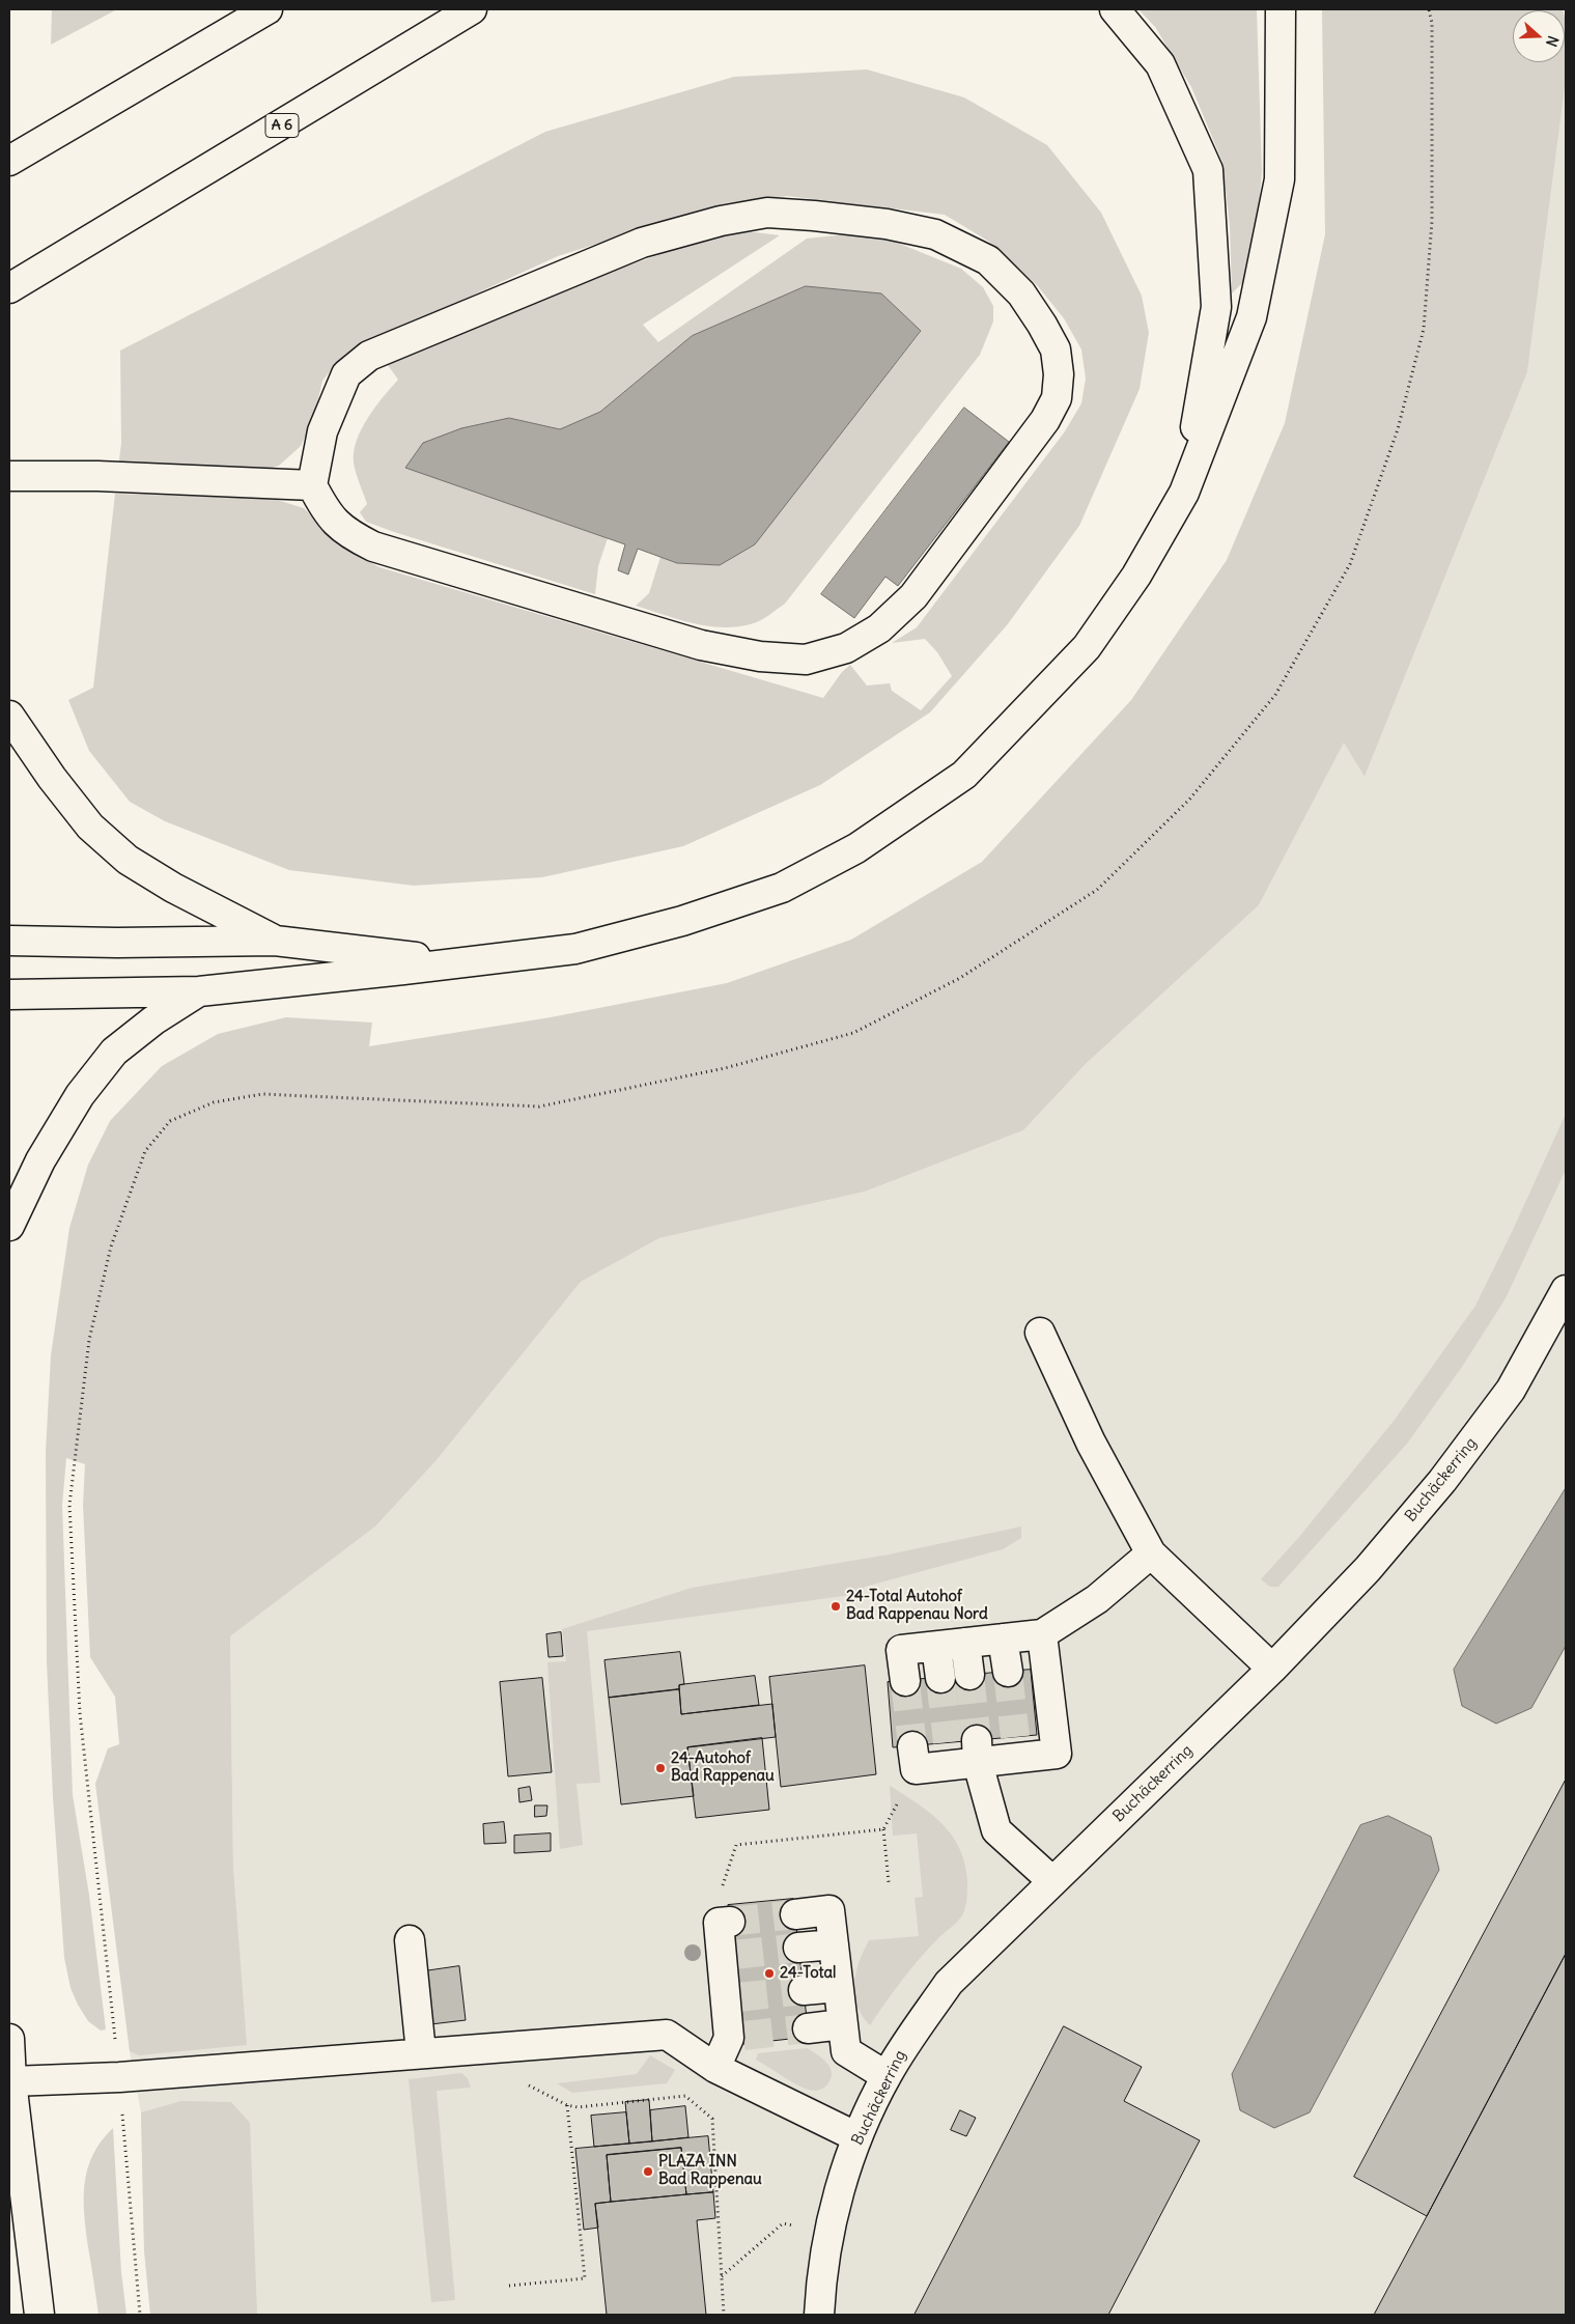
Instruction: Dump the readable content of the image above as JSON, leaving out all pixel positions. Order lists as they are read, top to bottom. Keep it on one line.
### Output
{"streets":{"main road":["A 6","Buchäckerring"]},"places":["24-Total Autohof Bad Rappenau Nord","24-Autohof Bad Rappenau","24-Total","PLAZA INN Bad Rappenau"],"north":"right"}
